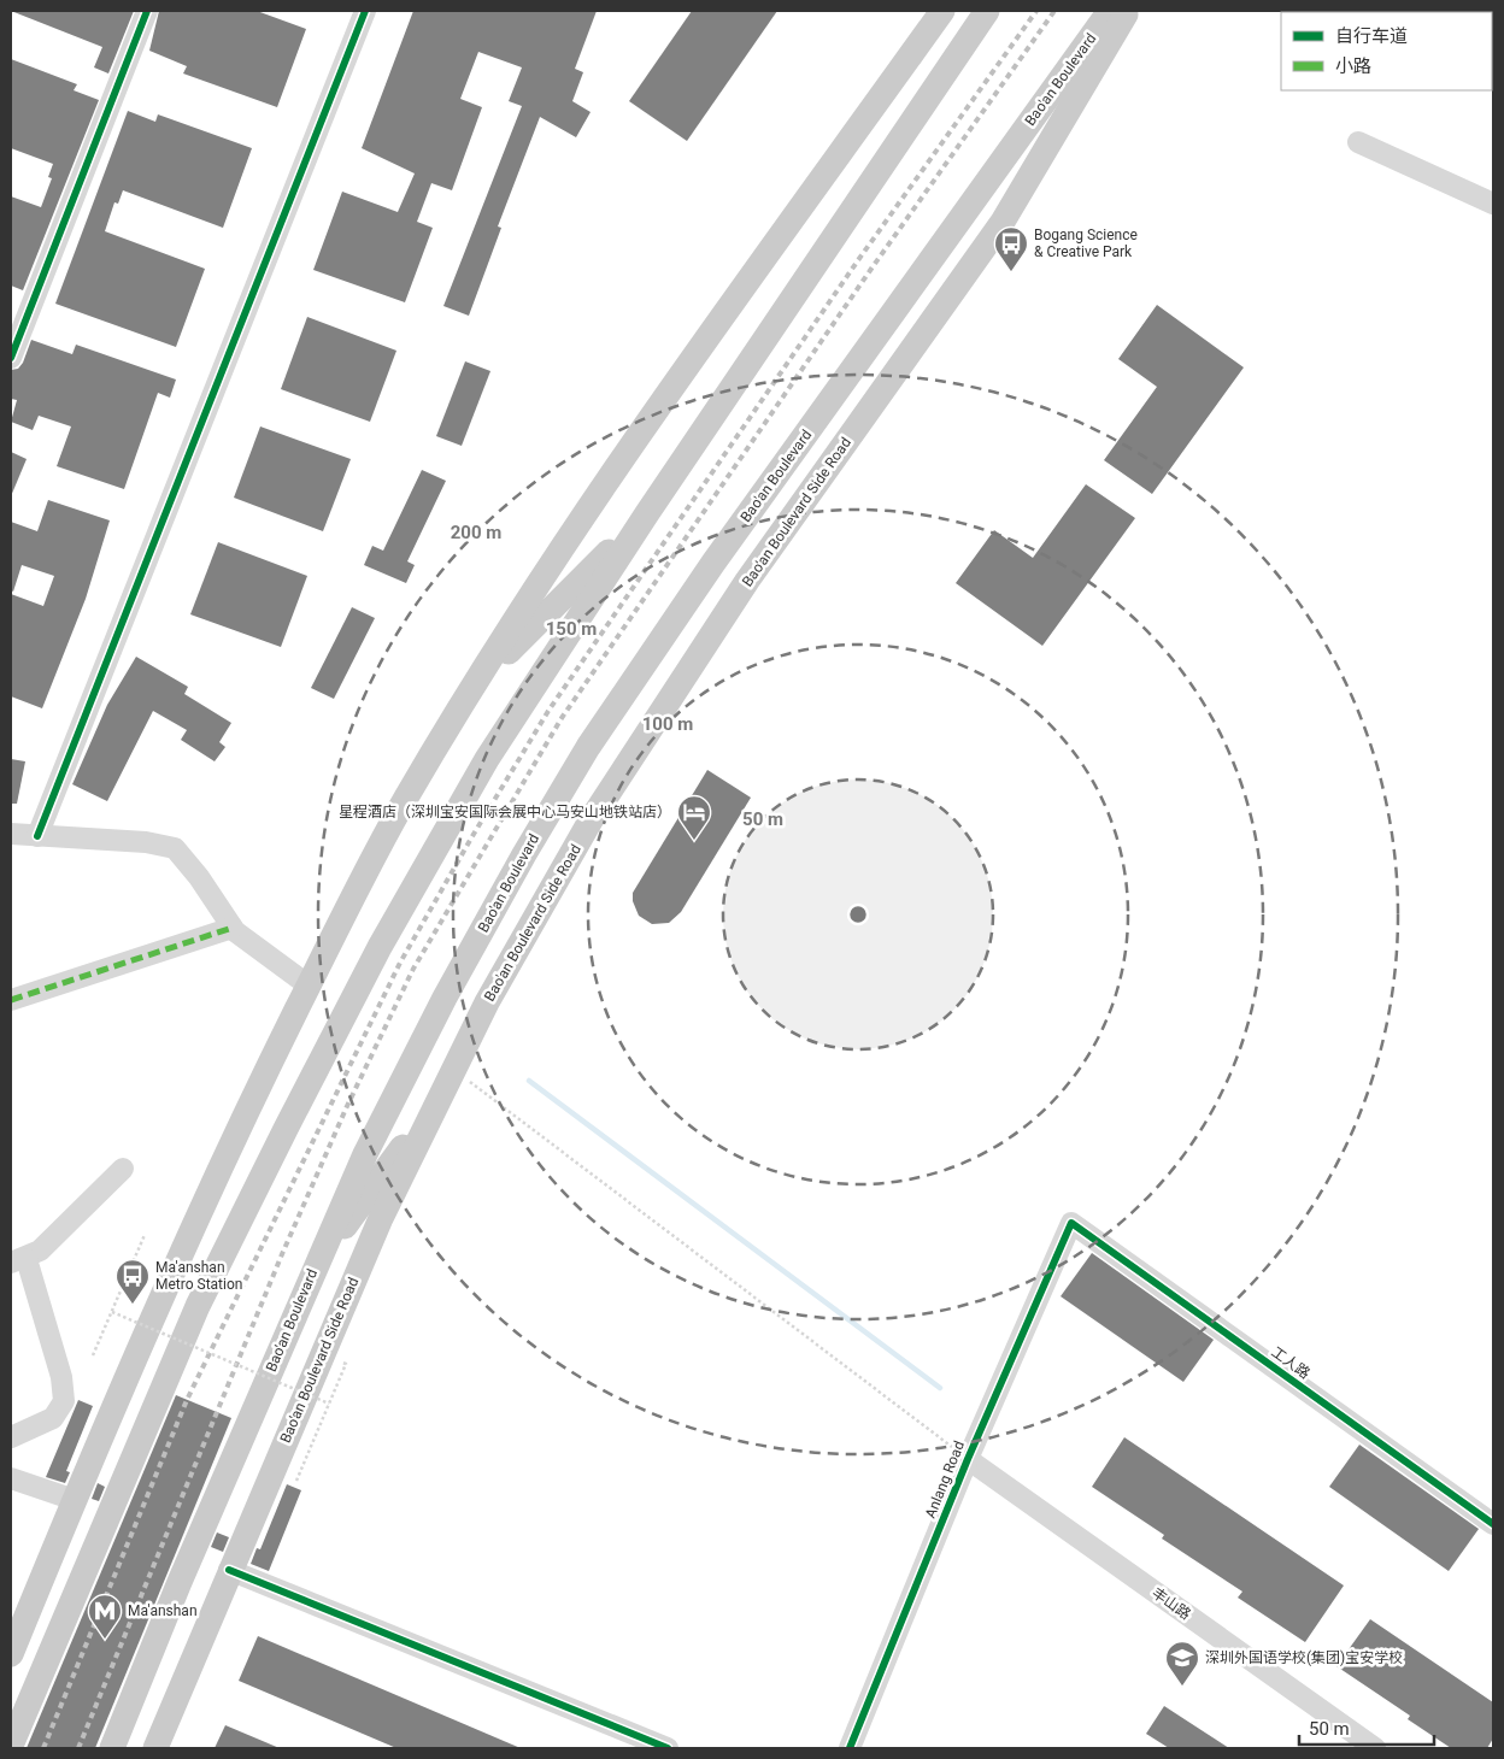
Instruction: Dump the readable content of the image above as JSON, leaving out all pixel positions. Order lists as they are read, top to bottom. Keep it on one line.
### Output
{"streets":{"main road":["Bao'an Boulevard","Bao'an Boulevard Side Road"],"street":["工人路","Anlang Road","丰山路"]},"crossings":[["工人路","Anlang Road"],["Anlang Road","丰山路"]],"places":{"bus stop":["Bogang Science & Creative Park","Ma'anshan Metro Station"],"hotel":["星程酒店（深圳宝安国际会展中心马安山地铁站店）"],"metro station":["Ma'anshan"],"school or university":["深圳外国语学校(集团)宝安学校"]},"legend":["自行车道","小路"],"scale_bar":"50 m","rings":["200 m","150 m","100 m","50 m"]}
